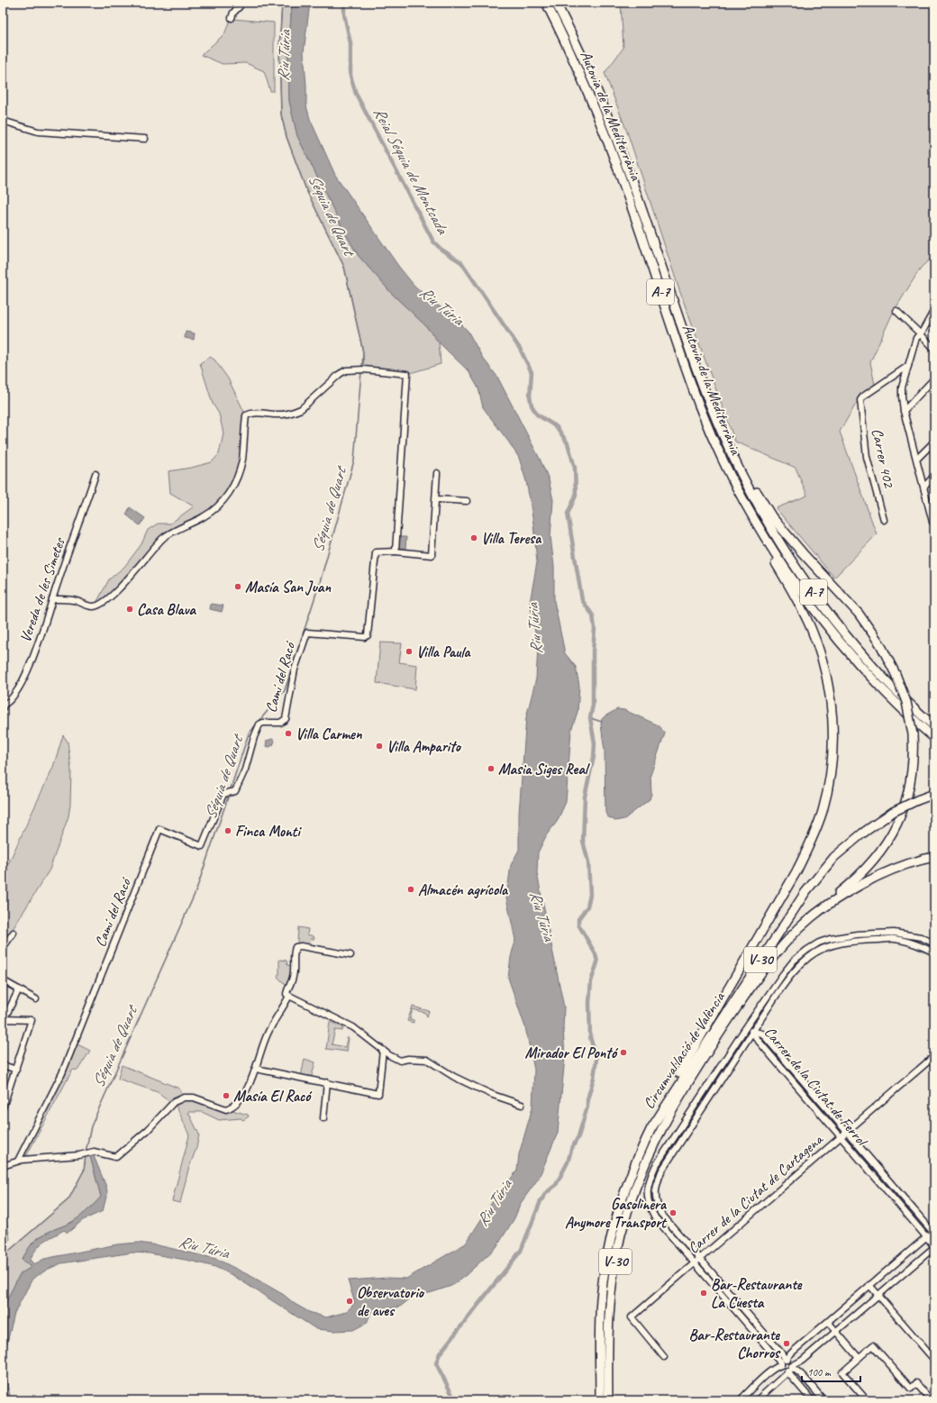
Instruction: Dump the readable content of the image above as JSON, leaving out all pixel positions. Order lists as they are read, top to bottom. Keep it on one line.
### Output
{"streets":{"highway":["Autovia de la Mediterrània","A-7","V-30","Circumval·lació de València"],"street":["Carrer 402","Vereda de les Simetes","Camí del Racó","Carrer de la Ciutat de Ferrol","Carrer de la Ciutat de Cartagena"]},"crossings":[["Carrer de la Ciutat de Ferrol","Carrer de la Ciutat de Cartagena"]],"water":["Riu Túria","Reial Séquia de Montcada","Séquia de Quart"],"places":["Villa Teresa","Masía San Juan","Casa Blava","Villa Paula","Villa Carmen","Villa Amparito","Masia Siges Real","Finca Monti","Almacén agrícola","Mirador El Pontó","Masía El Racó","Gasolinera Anymore Transport","Bar-Restaurante La Cuesta","Observatorio de aves","Bar-Restaurante Chorros"],"scale_bar":"100 m"}
